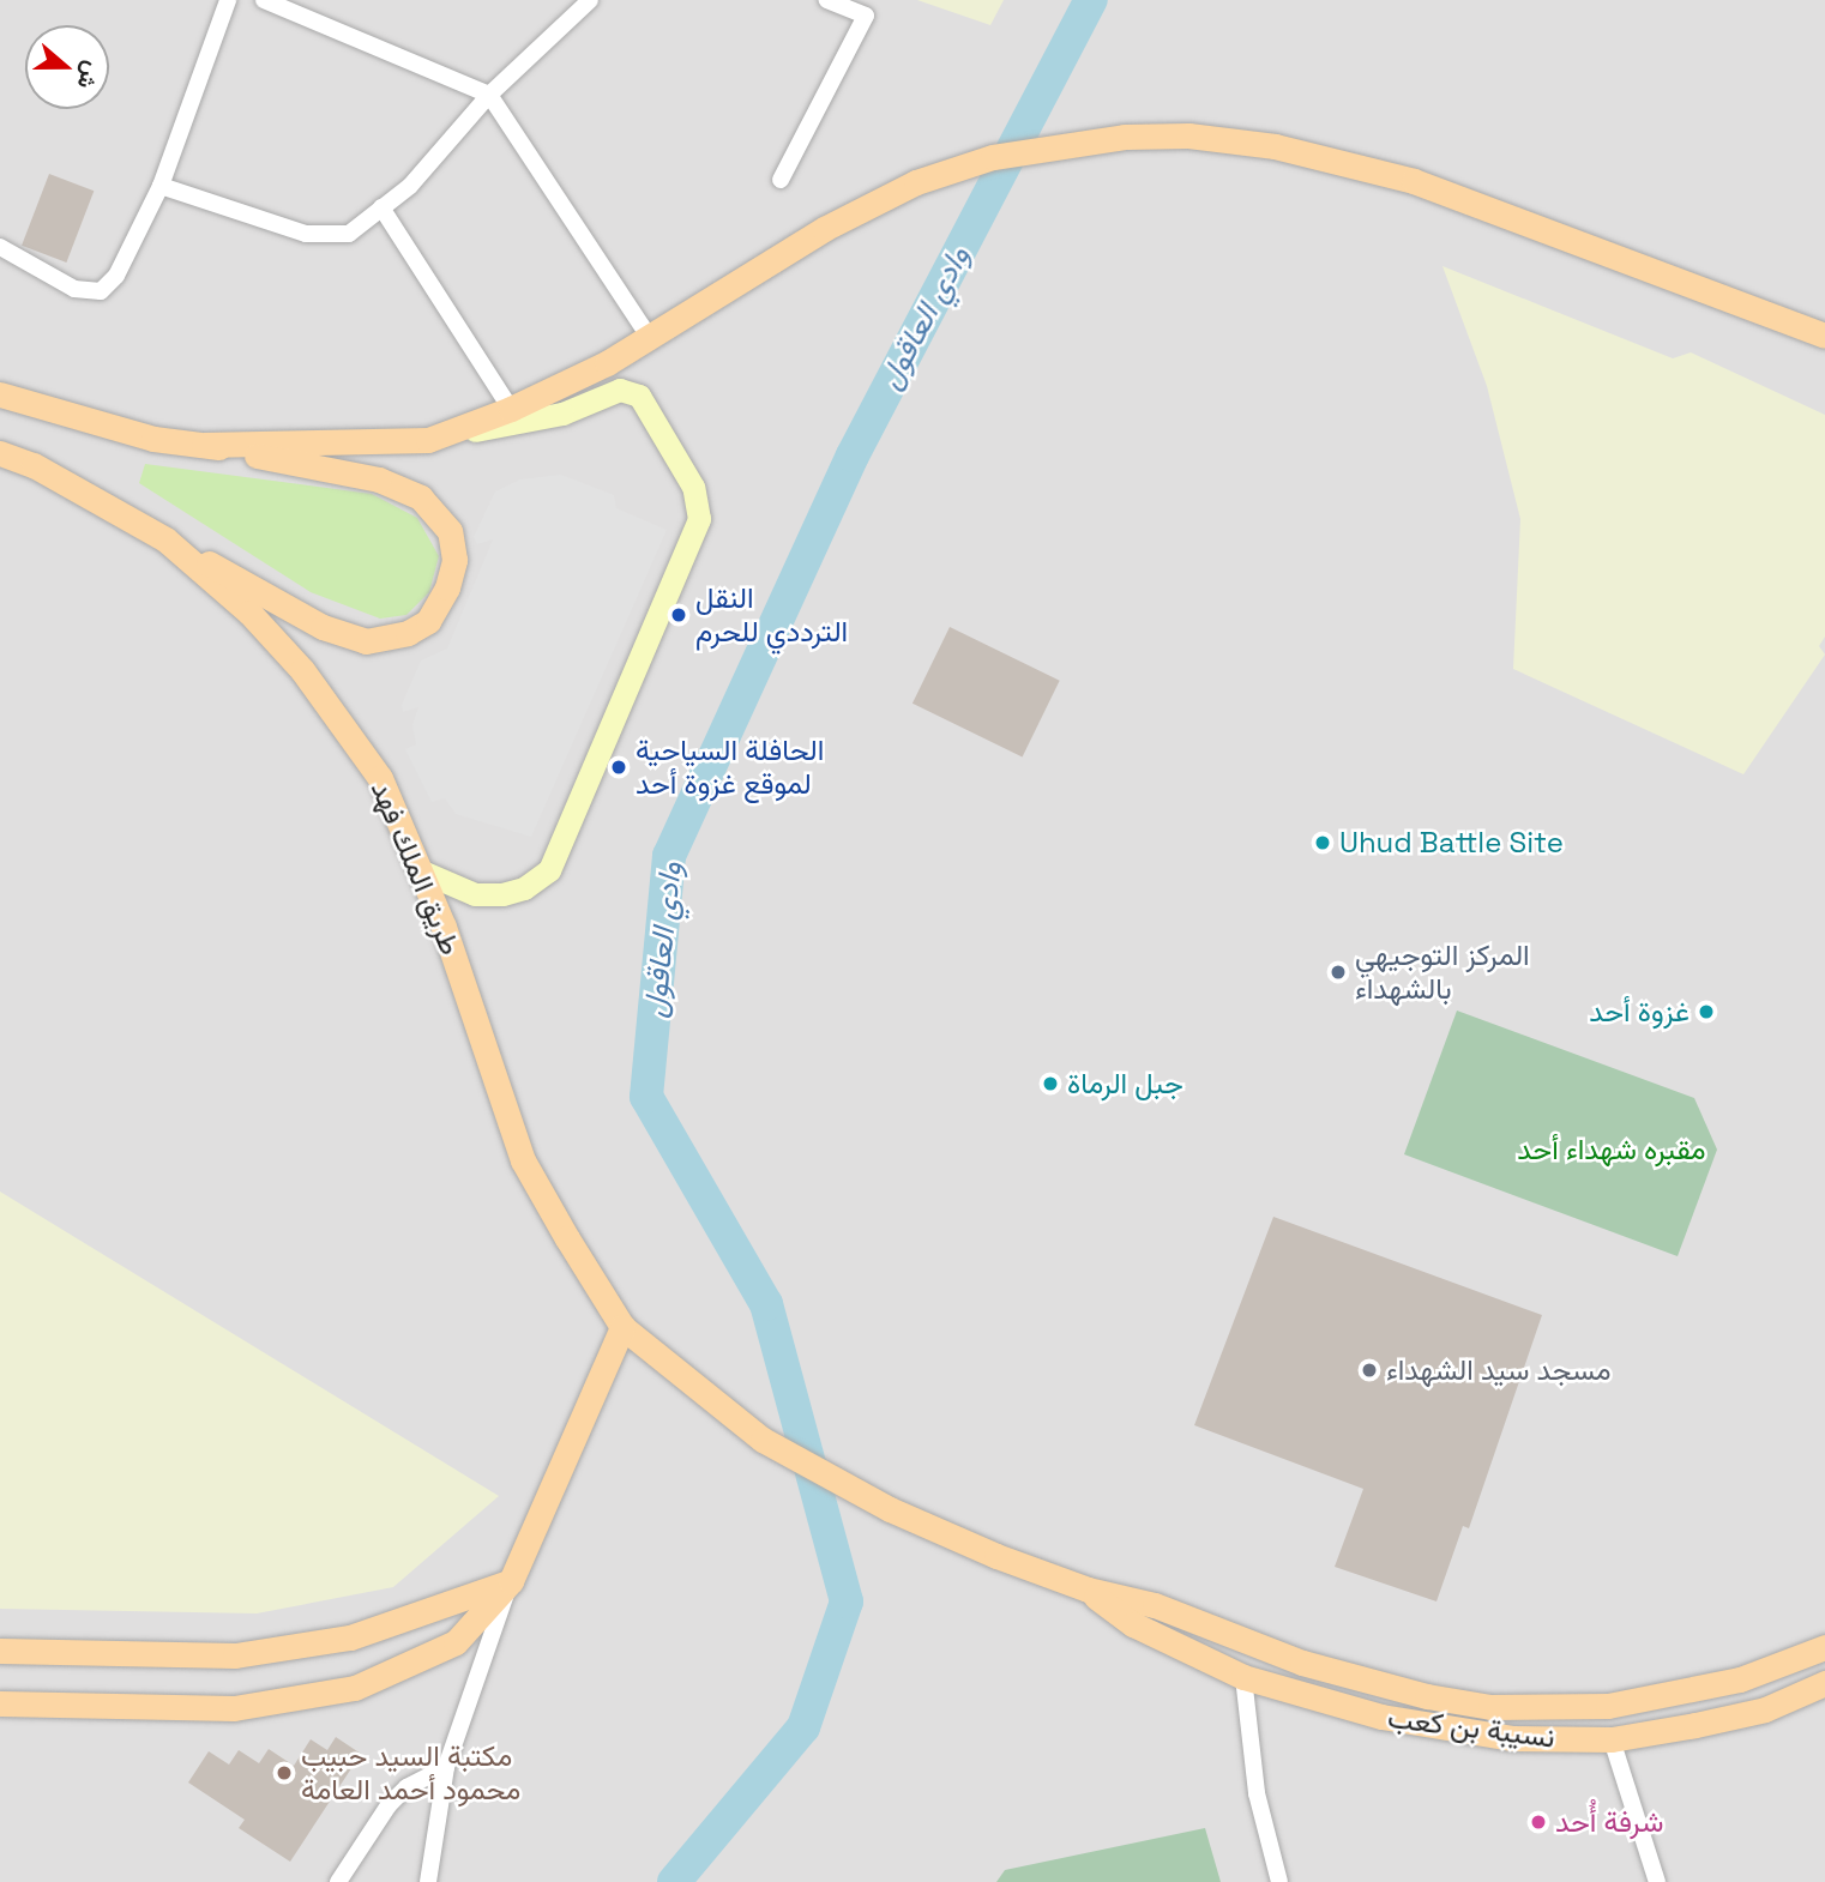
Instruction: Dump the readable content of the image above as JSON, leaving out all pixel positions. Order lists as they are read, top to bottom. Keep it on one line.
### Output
{"streets":{"main road":["طريق الملك فهد","نسيبة بن كعب"]},"crossings":[["طريق الملك فهد","نسيبة بن كعب"]],"water":["وادي العاقول"],"parks":["مقبره شهداء أحد"],"places":["النقل الترددي للحرم","الحافلة السياحية لموقع غزوة أحد","Uhud Battle Site","المركز التوجيهي بالشهداء","غزوة أحد","جبل الرماة","مسجد سيد الشهداء","مكتبة السيد حبيب محمود أحمد العامة","شرفة أُحد"],"north":"right"}
